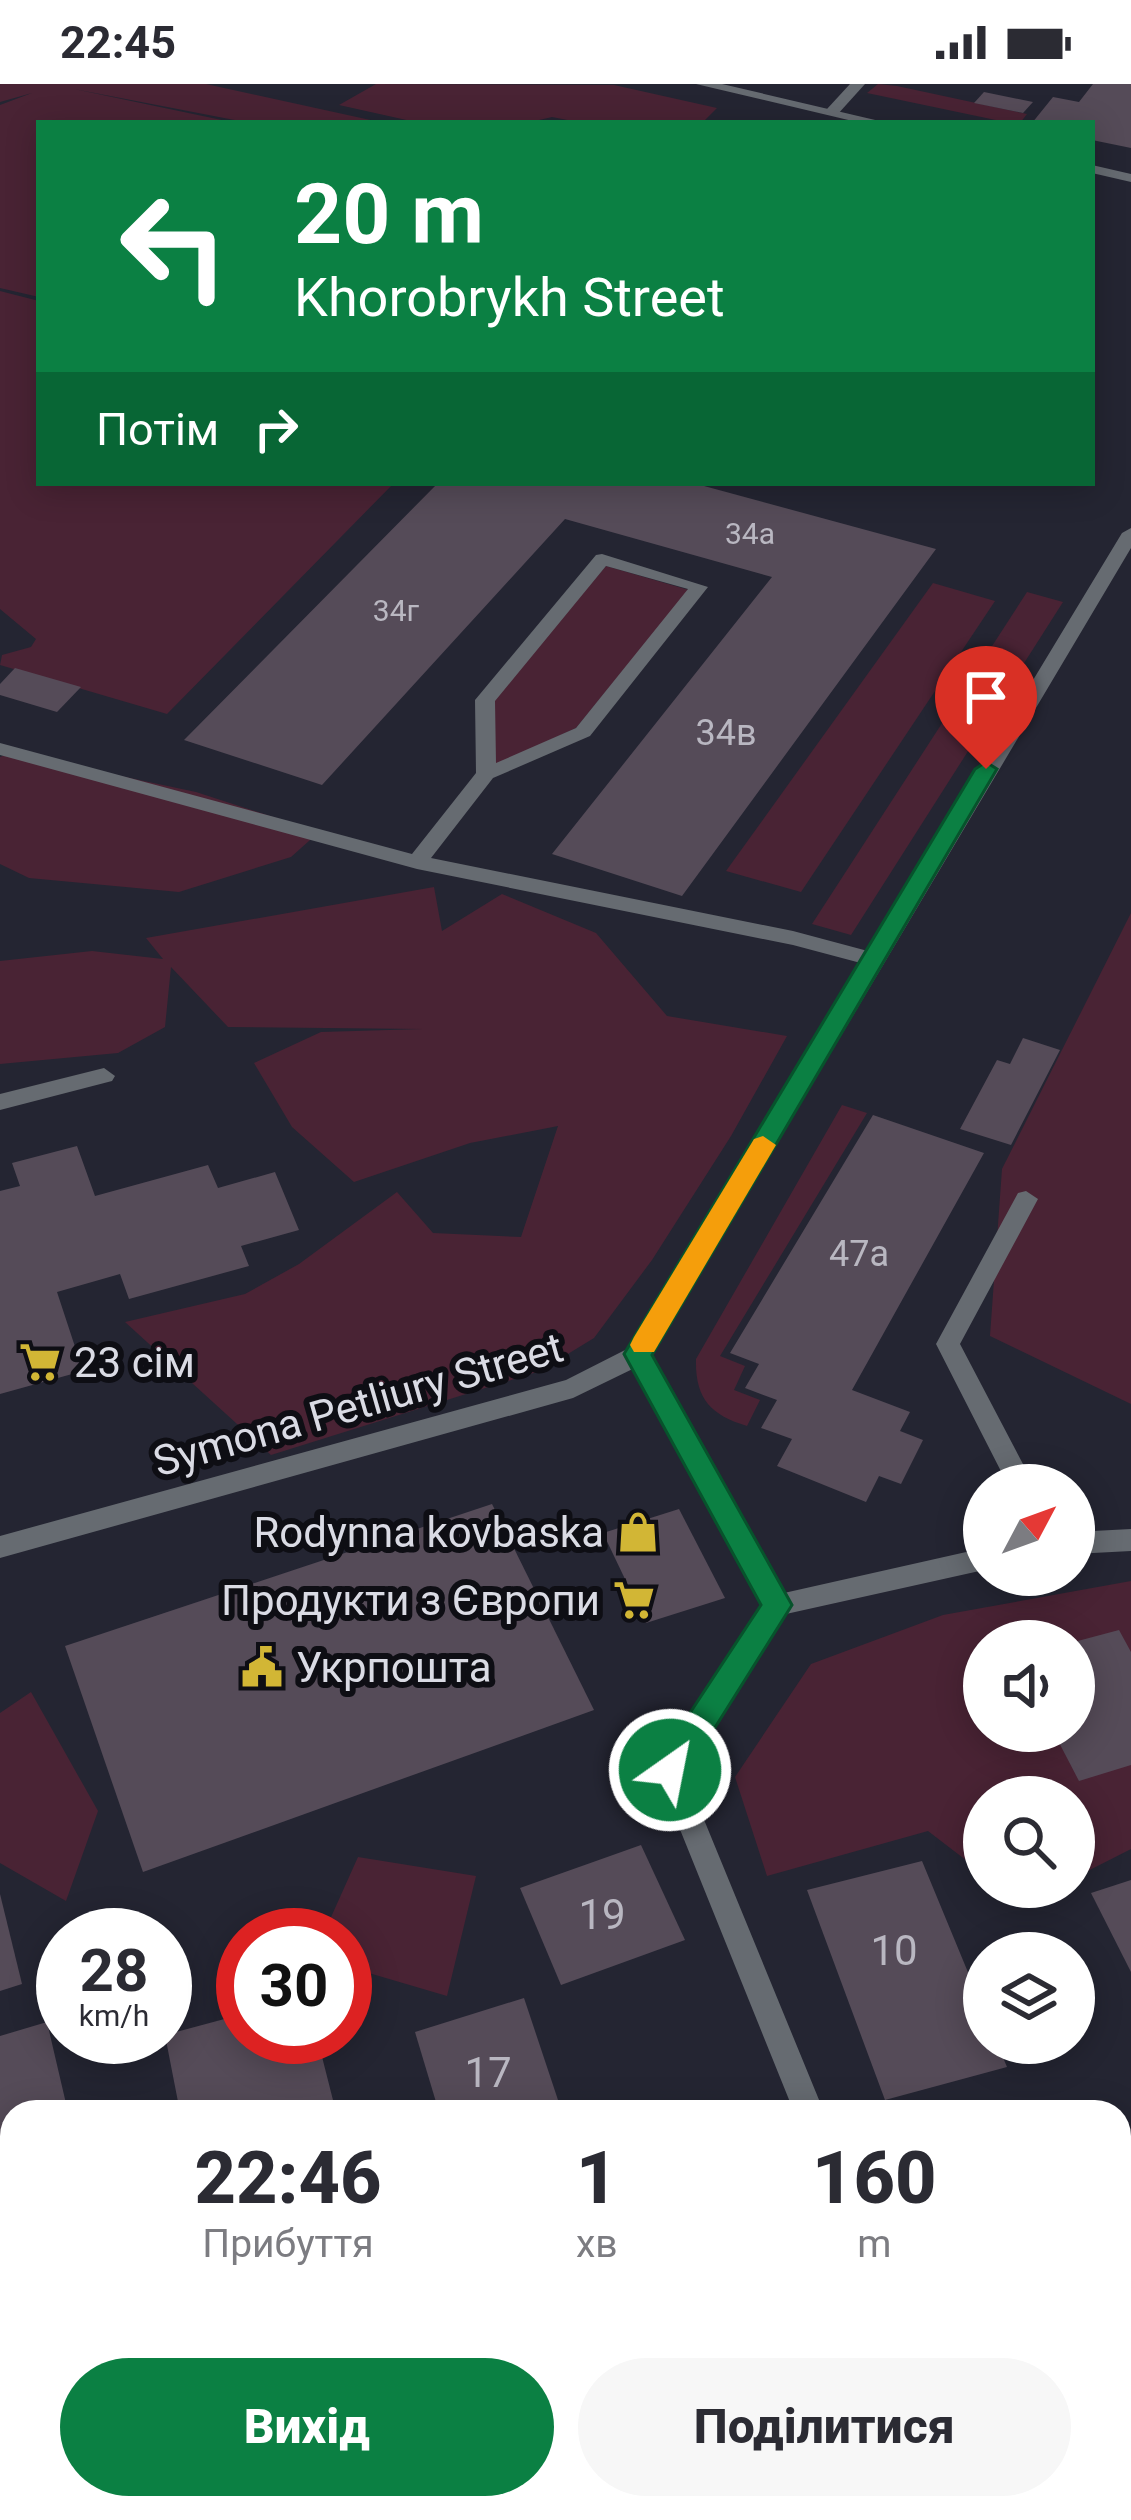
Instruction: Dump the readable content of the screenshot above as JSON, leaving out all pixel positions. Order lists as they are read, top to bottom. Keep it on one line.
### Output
{"streets":{"street":["Symona Petliury Street"]},"places":{"supermarket":["23 сім","Продукти з Європи"],"shop":["Rodynna kovbaska"],"public building":["Укрпошта"]},"house_numbers":["34а","34г","34в","47а","19","10","17"],"north":"top right","page":{"status":"22:45","turn":["20 m","Khorobrykh Street"],"then":"Потім","speed":"28 km/h","limit":"30","eta":["22:46","Прибуття","1","хв","160","m"],"buttons":["Вихід","Поділитися"]}}
